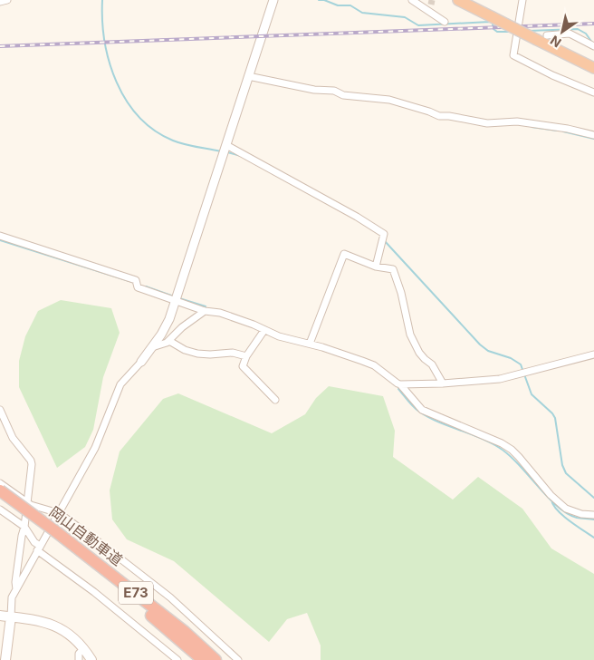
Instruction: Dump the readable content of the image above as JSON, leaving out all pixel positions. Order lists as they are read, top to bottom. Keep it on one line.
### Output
{"streets":{"highway":["岡山自動車道","E73"]},"north":"bottom left"}
